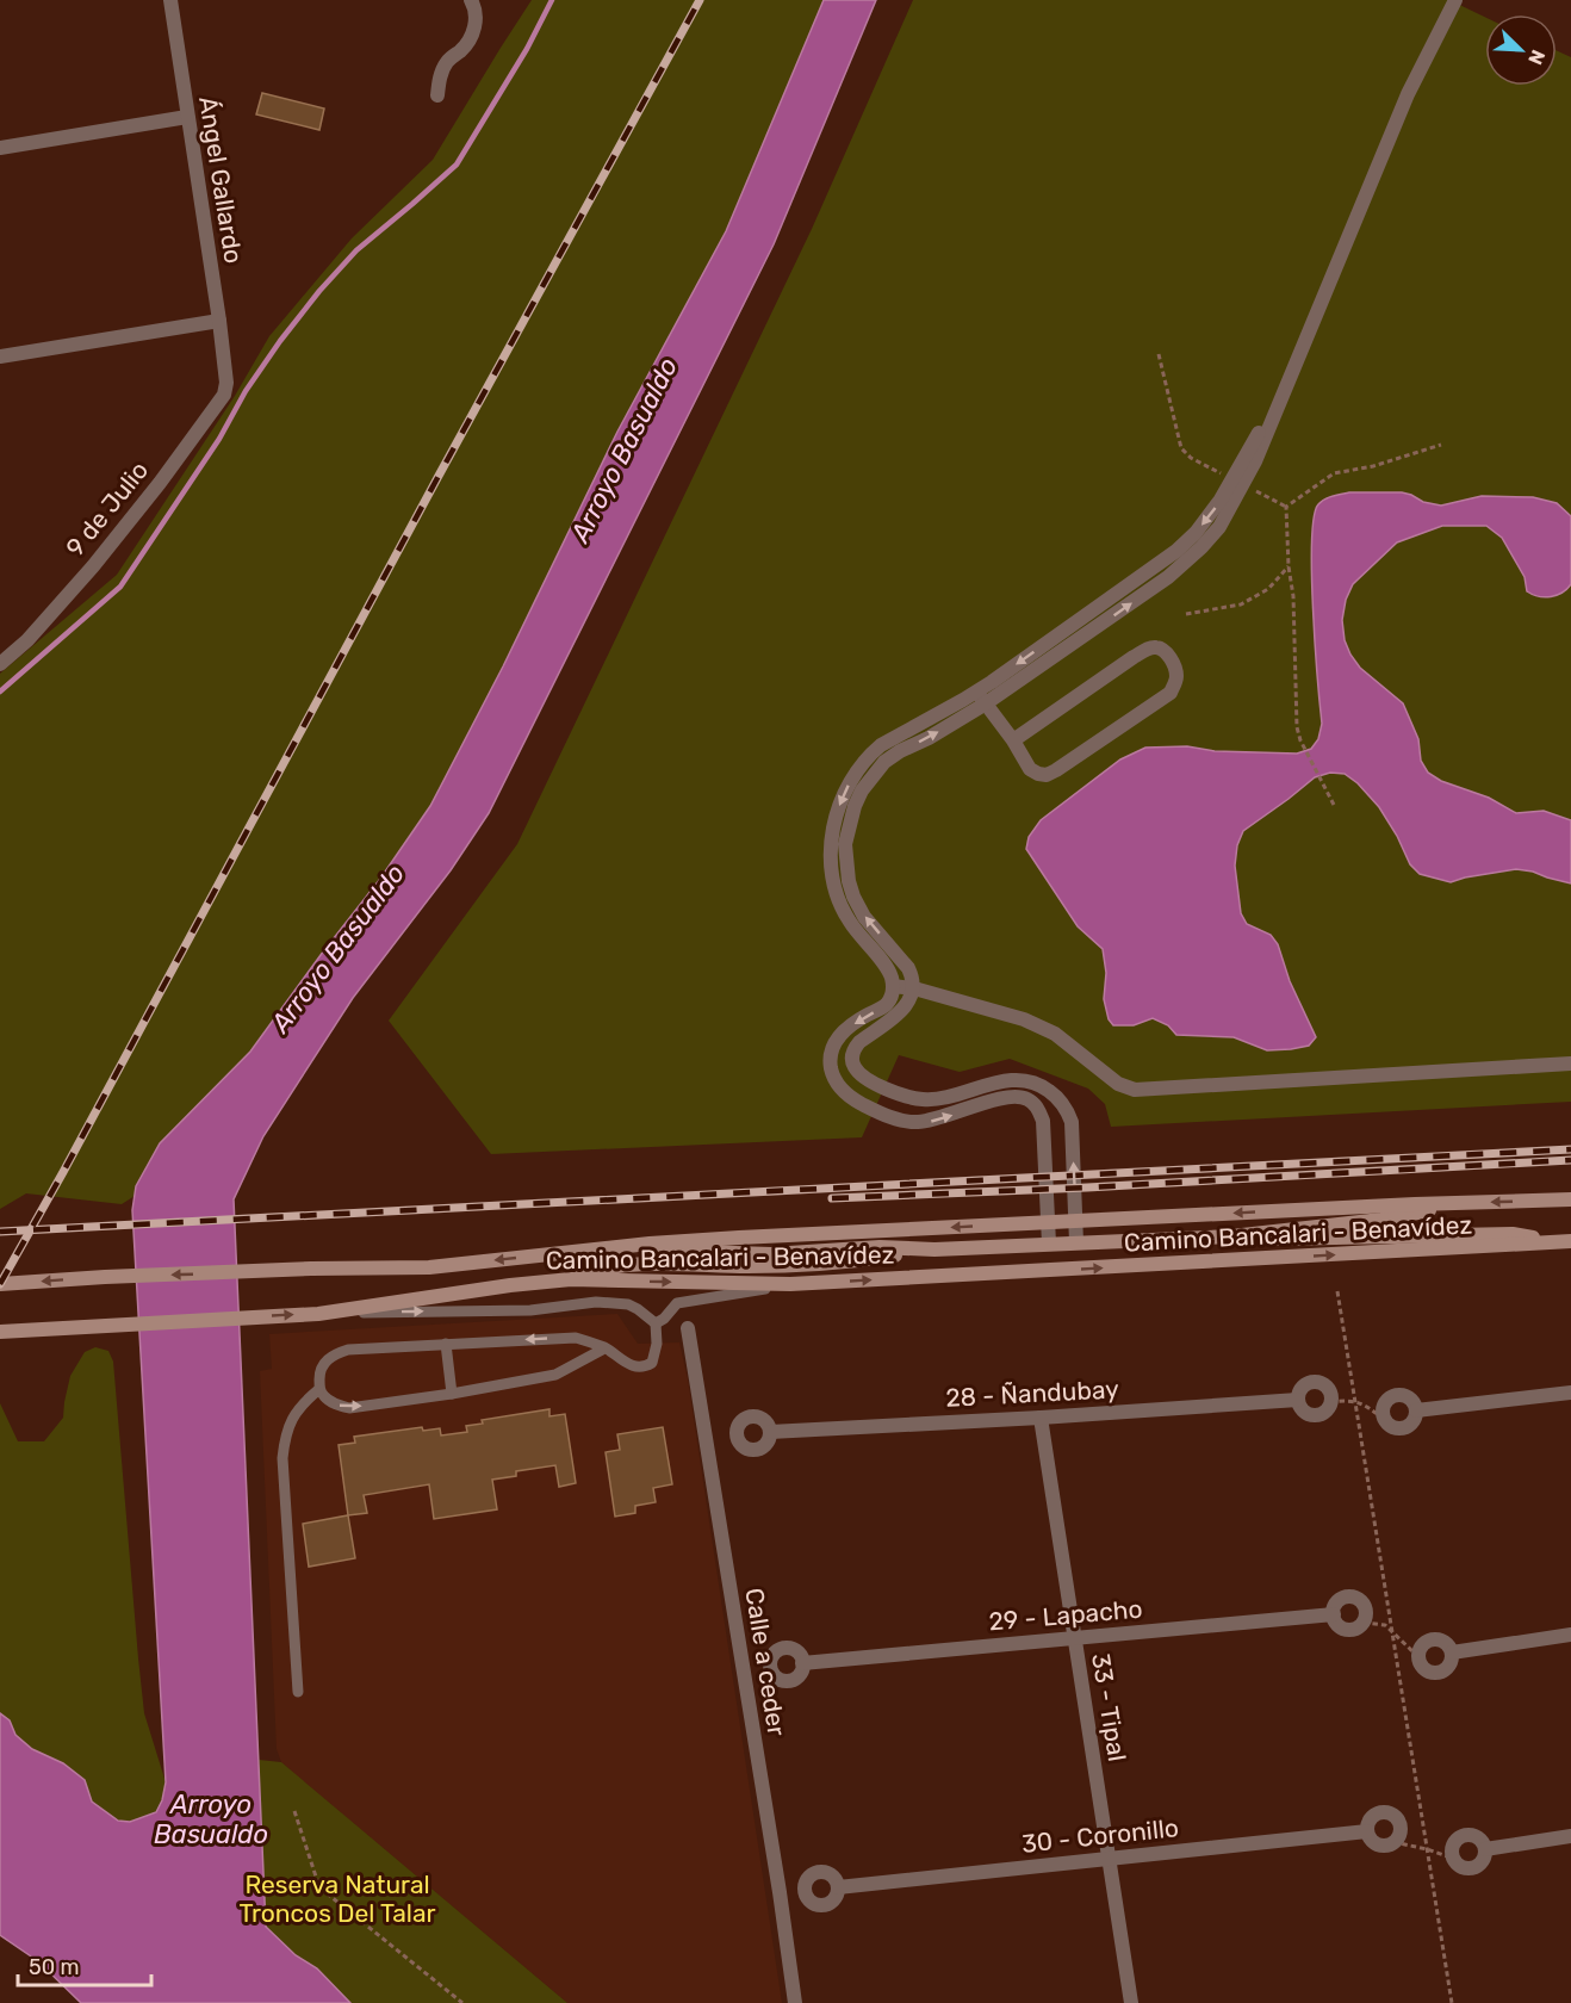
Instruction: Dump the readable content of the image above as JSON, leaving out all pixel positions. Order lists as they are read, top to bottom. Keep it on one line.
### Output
{"streets":{"main road":["Camino Bancalari - Benavídez"],"street":["Ángel Gallardo","9 de Julio","28 - Ñandubay","29 - Lapacho","Calle a ceder","33 - Tipal","30 - Coronillo"]},"crossings":[["Ángel Gallardo","9 de Julio"],["28 - Ñandubay","33 - Tipal"],["29 - Lapacho","33 - Tipal"],["33 - Tipal","30 - Coronillo"]],"water":["Arroyo Basualdo"],"parks":["Reserva Natural Troncos Del Talar"],"scale_bar":"50 m","north":"bottom right"}
